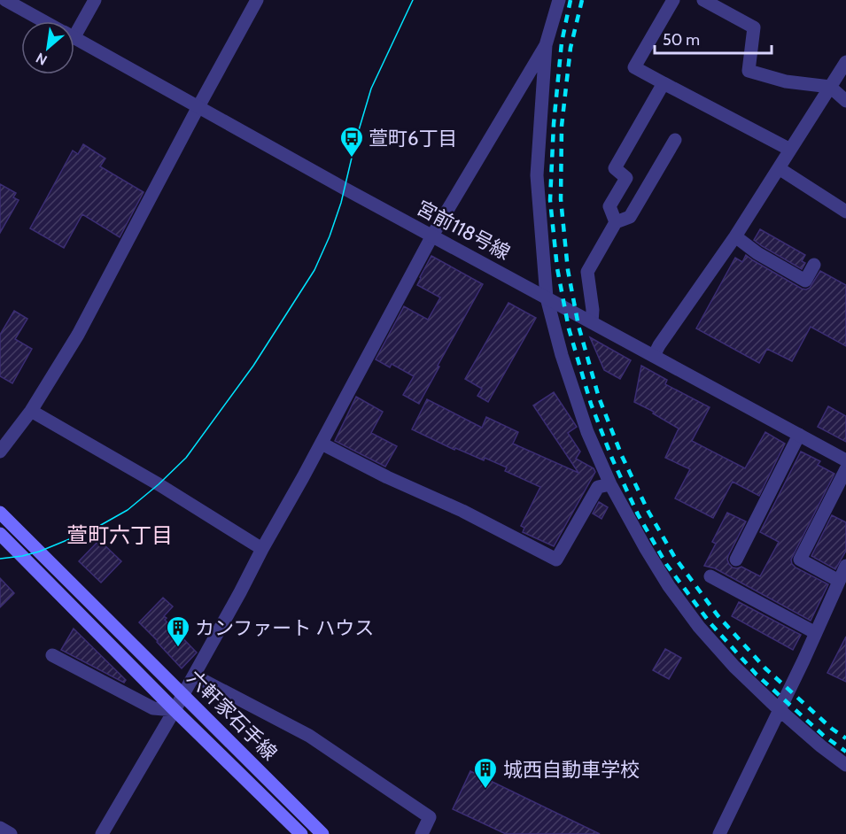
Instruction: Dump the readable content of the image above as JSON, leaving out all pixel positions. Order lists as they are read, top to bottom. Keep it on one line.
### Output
{"streets":{"main road":["六軒家石手線"],"street":["宮前118号線"]},"districts":["萱町六丁目"],"places":{"bus stop":["萱町6丁目"],"building":["カンファート ハウス","城西自動車学校"]},"scale_bar":"50 m","north":"bottom left"}
